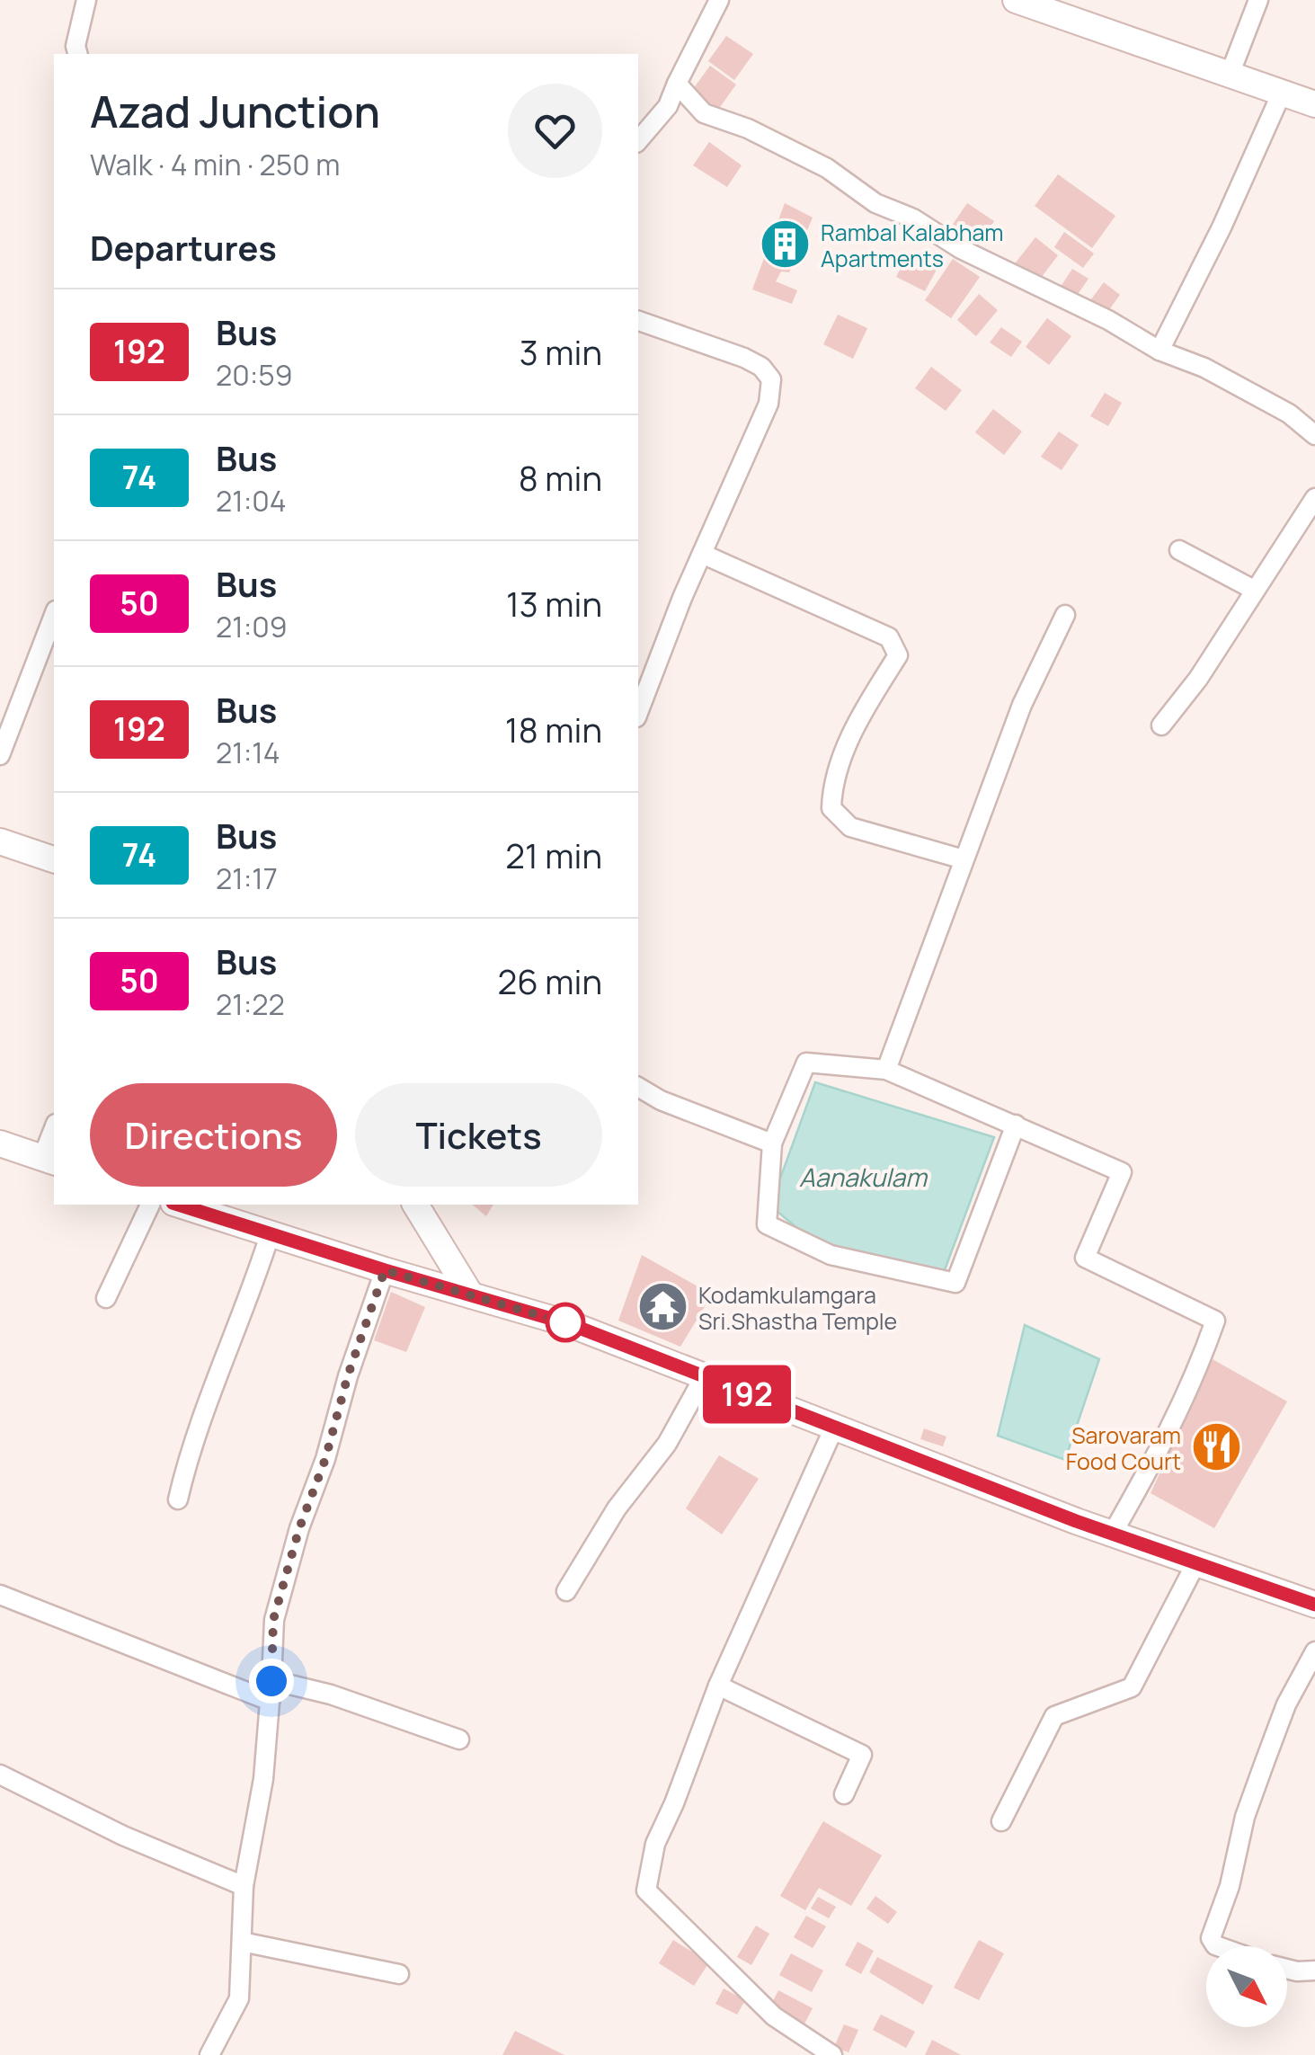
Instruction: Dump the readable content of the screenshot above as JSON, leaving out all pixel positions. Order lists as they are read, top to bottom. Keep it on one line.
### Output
{"water":["Aanakulam"],"places":{"building":["Rambal Kalabham Apartments"],"temple":["Kodamkulamgara Sri.Shastha Temple"],"restaurant":["Sarovaram Food Court"]},"lines":["bus line 192"],"north":"bottom right","page":{"on_map":"192","heading":[["Azad Junction","Walk · 4 min · 250 m"],"Departures"],"list":[{"mark":"192","name":"Bus","note":"20:59","value":"3 min"},{"mark":"74","name":"Bus","note":"21:04","value":"8 min"},{"mark":"50","name":"Bus","note":"21:09","value":"13 min"},{"mark":"192","name":"Bus","note":"21:14","value":"18 min"},{"mark":"74","name":"Bus","note":"21:17","value":"21 min"},{"mark":"50","name":"Bus","note":"21:22","value":"26 min"}],"buttons":["Directions","Tickets"]}}
